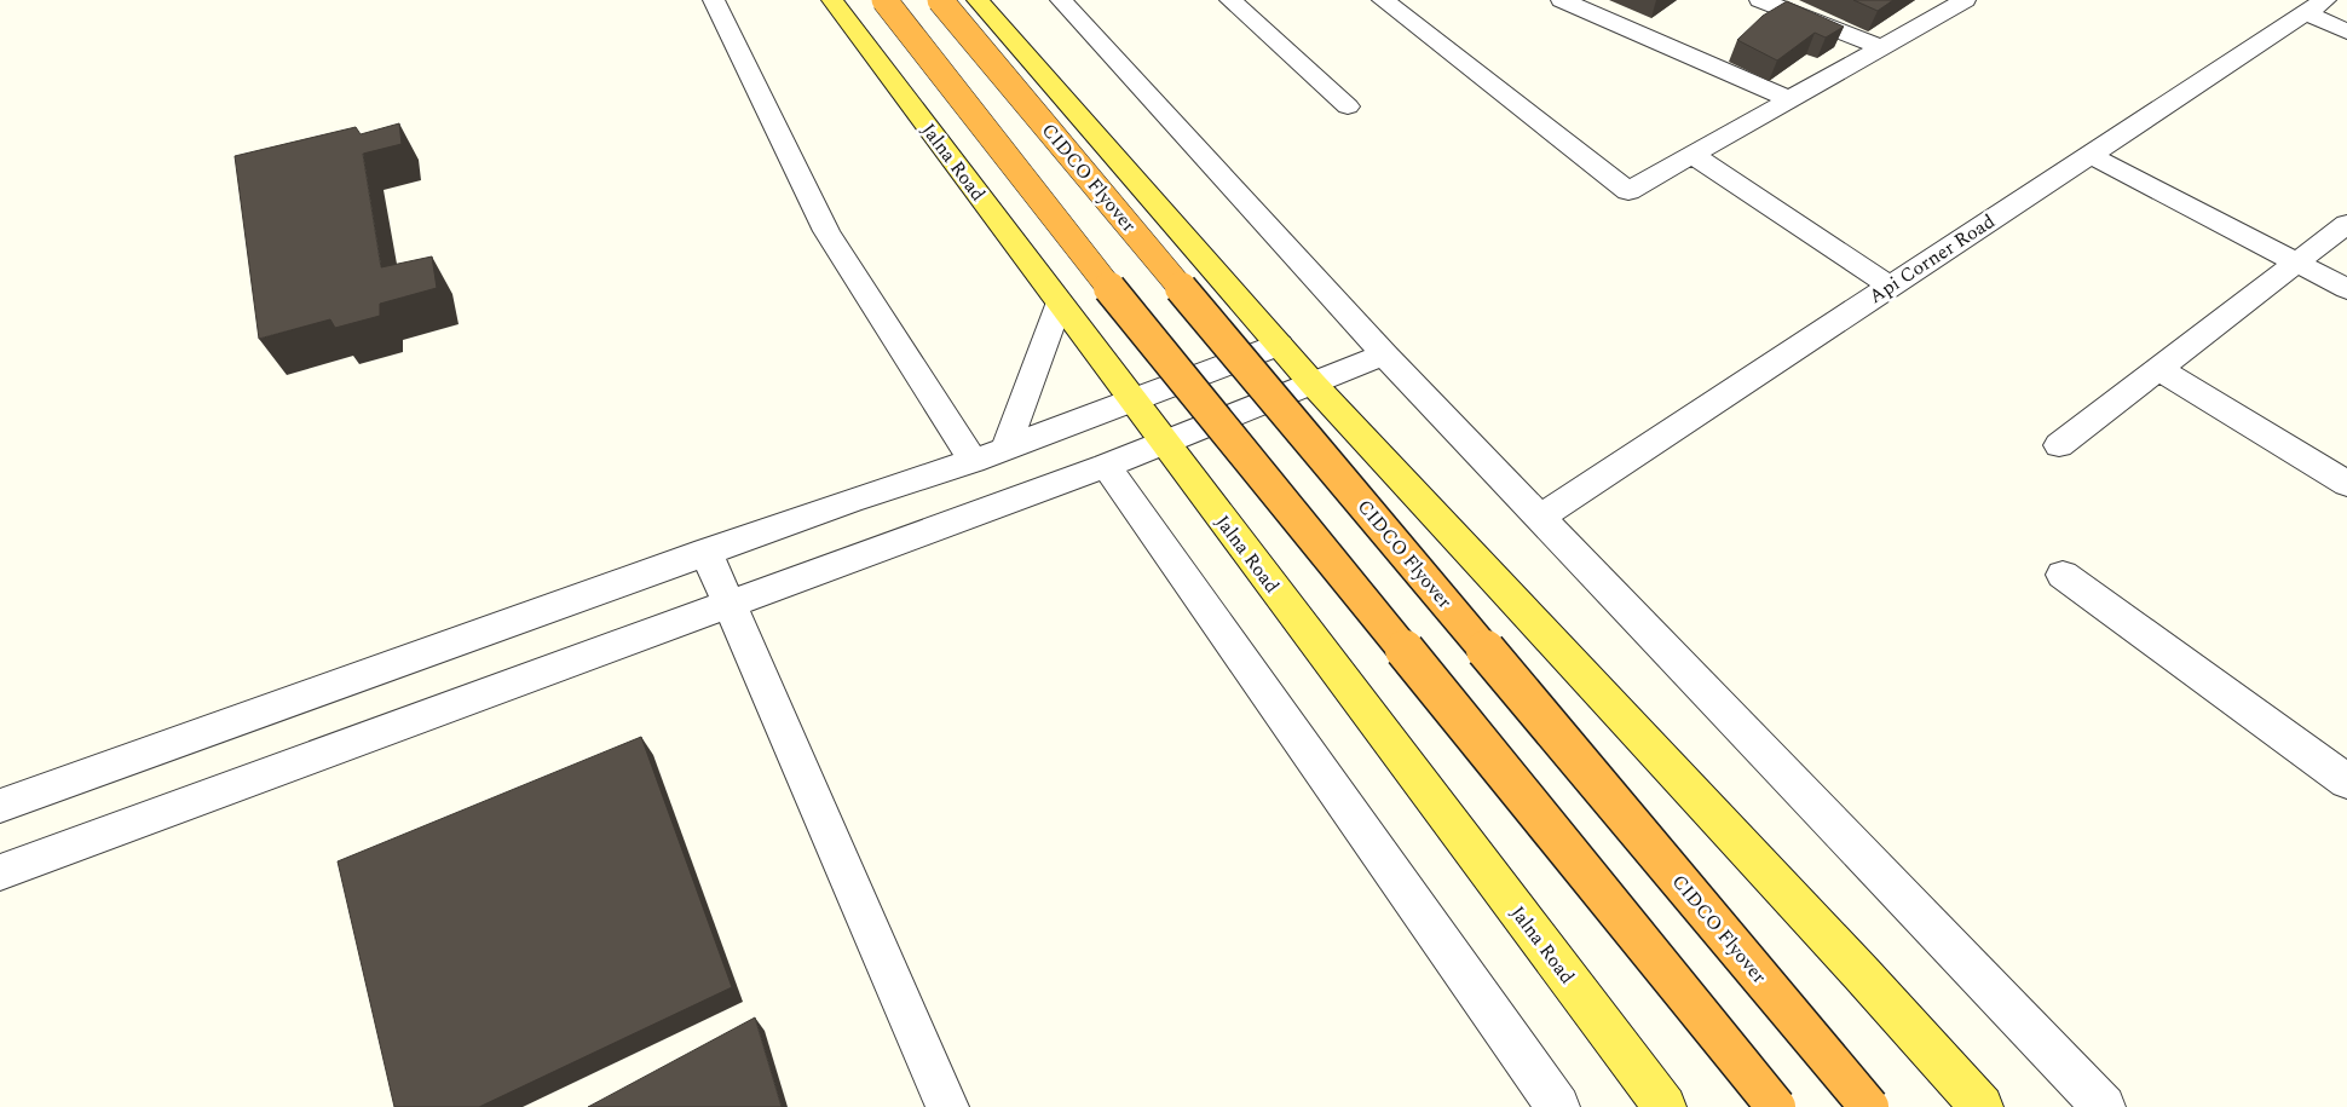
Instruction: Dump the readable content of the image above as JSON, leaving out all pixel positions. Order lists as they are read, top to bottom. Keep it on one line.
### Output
{"streets":{"highway":["CIDCO Flyover"],"main road":["Jalna Road"],"street":["Api Corner Road"]}}
